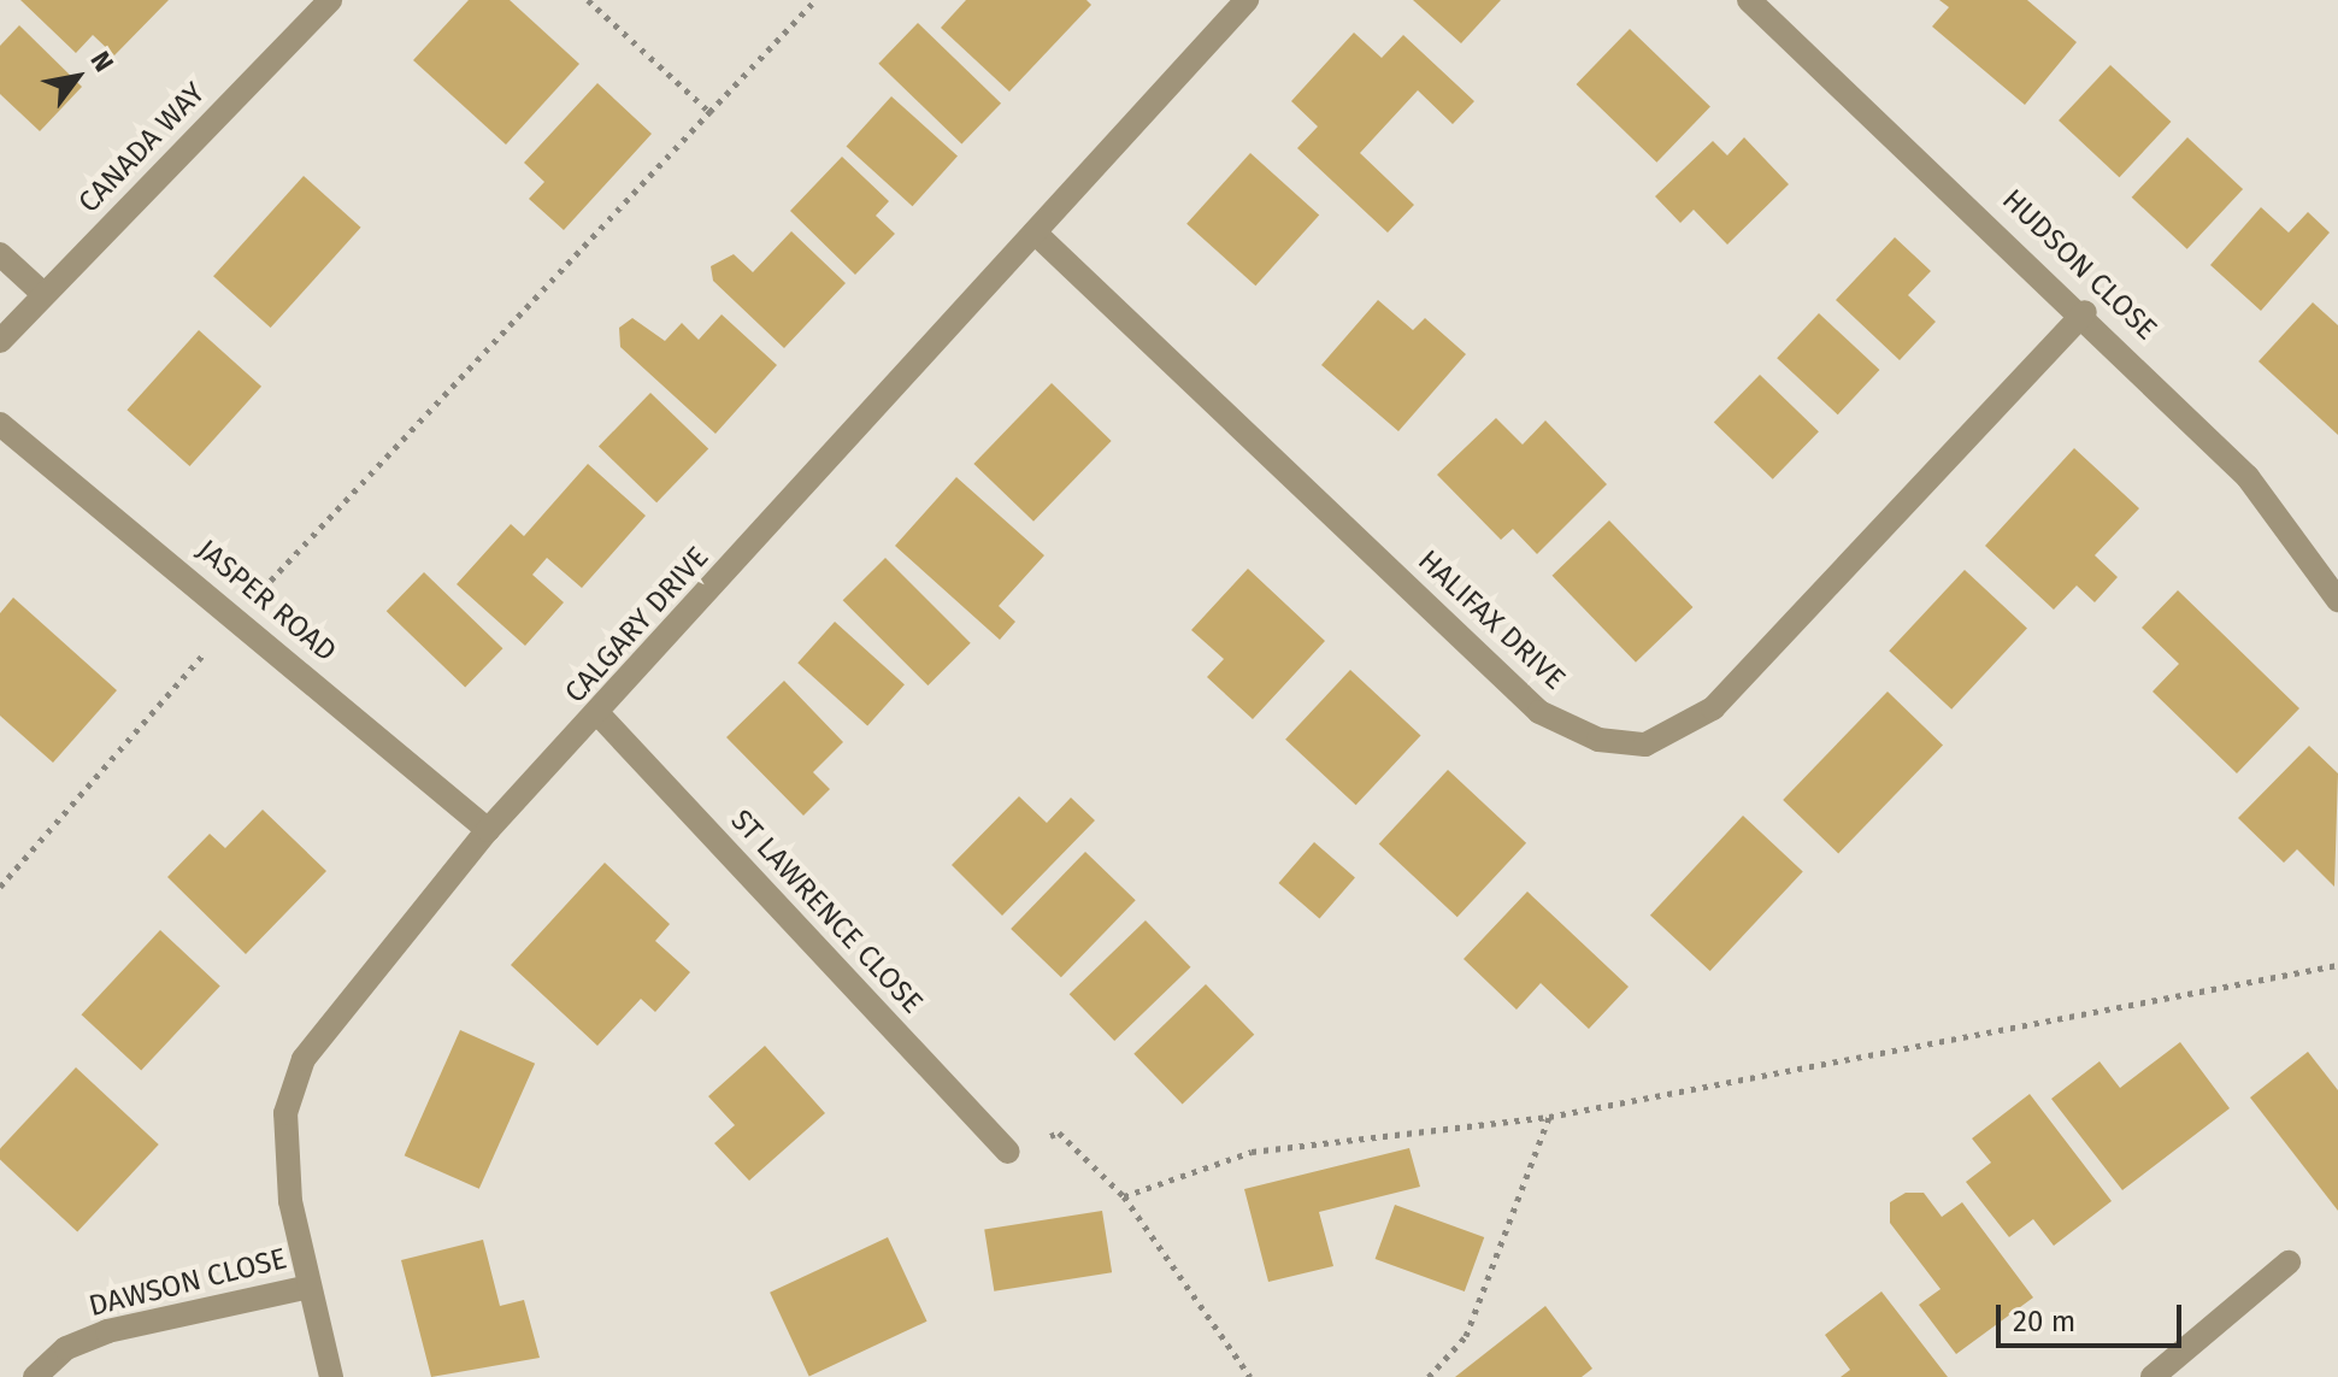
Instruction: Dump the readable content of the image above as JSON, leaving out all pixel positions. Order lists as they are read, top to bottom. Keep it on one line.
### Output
{"streets":{"street":["CANADA WAY","HUDSON CLOSE","JASPER ROAD","HALIFAX DRIVE","CALGARY DRIVE","ST LAWRENCE CLOSE","DAWSON CLOSE"]},"crossings":[["HUDSON CLOSE","HALIFAX DRIVE"],["JASPER ROAD","CALGARY DRIVE"],["HALIFAX DRIVE","CALGARY DRIVE"],["CALGARY DRIVE","ST LAWRENCE CLOSE"],["CALGARY DRIVE","DAWSON CLOSE"]],"scale_bar":"20 m","north":"top right"}
